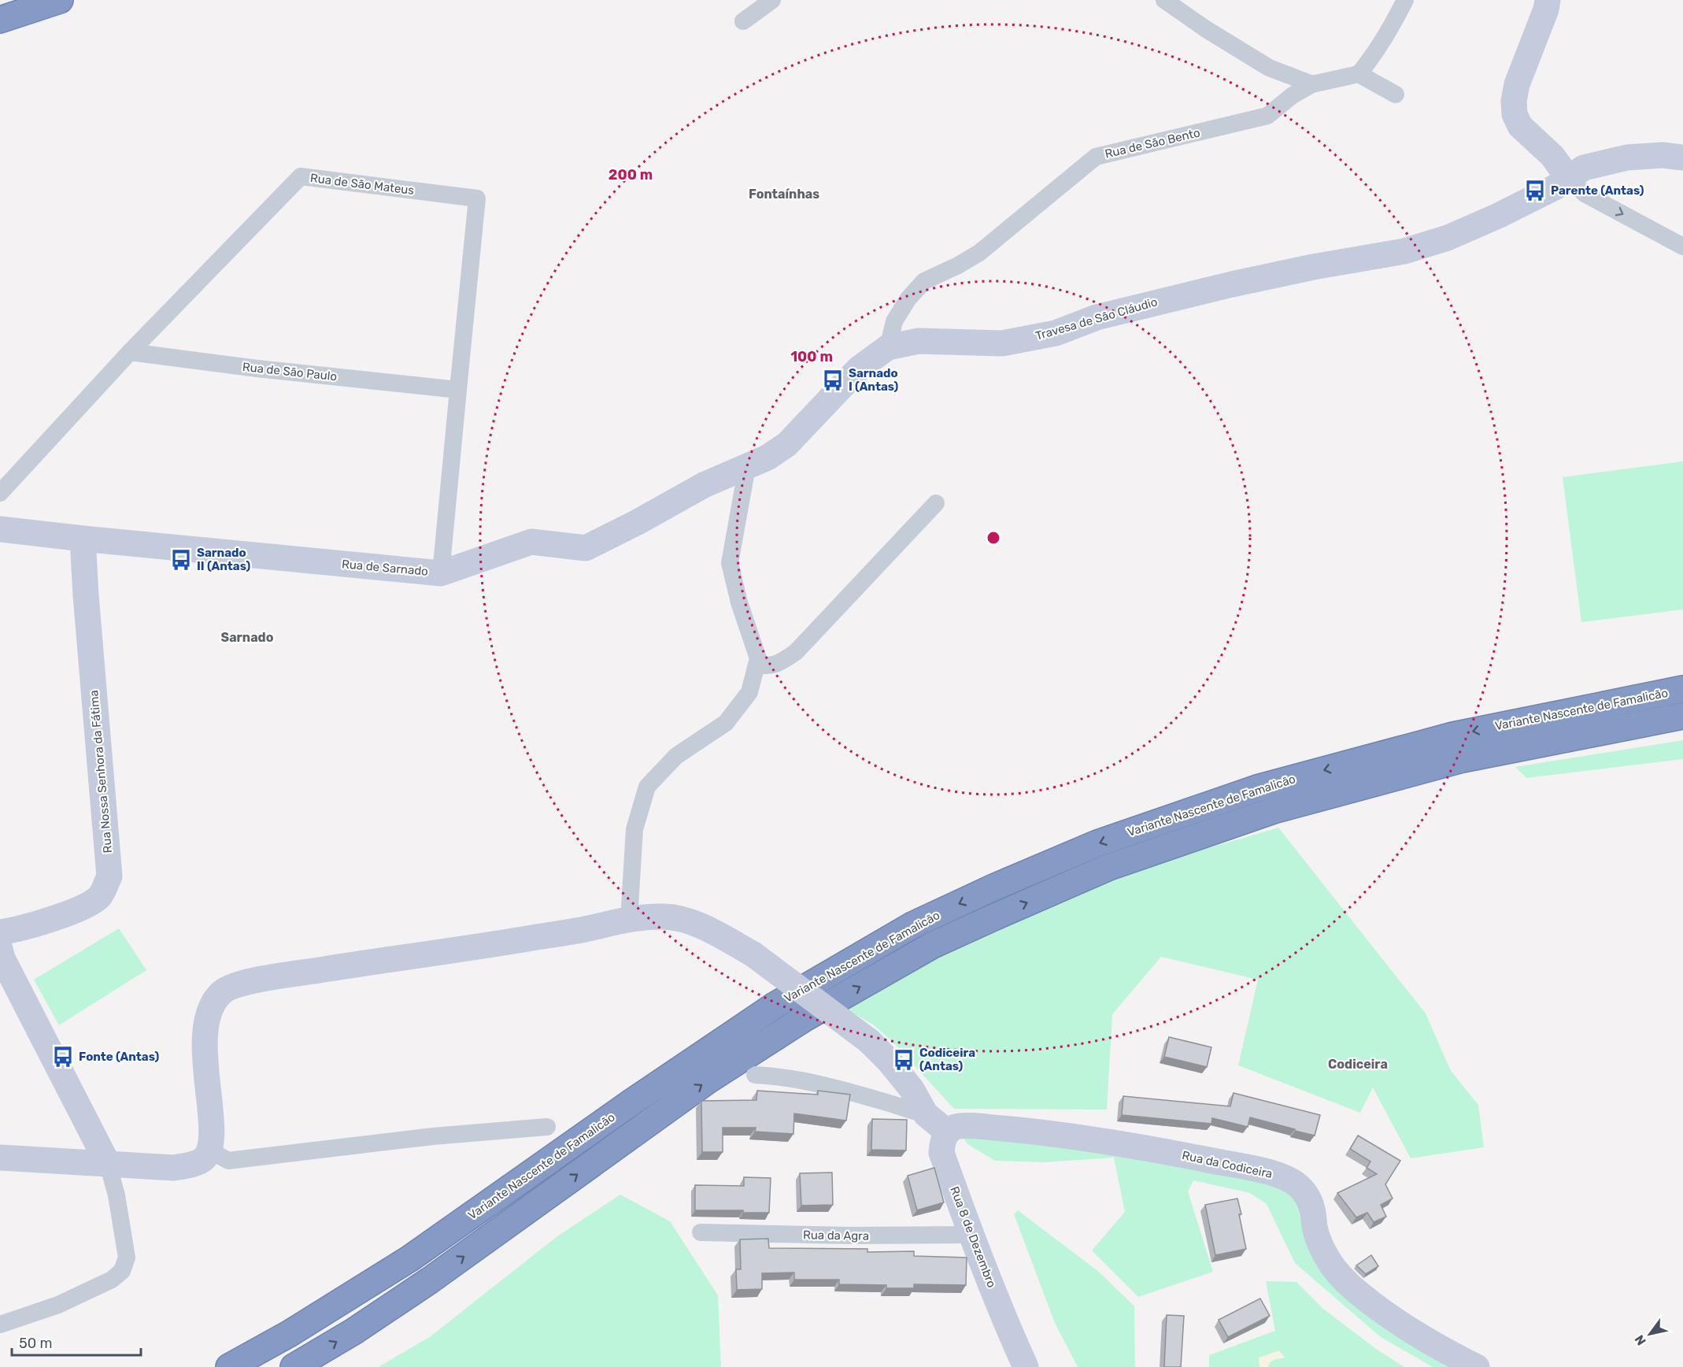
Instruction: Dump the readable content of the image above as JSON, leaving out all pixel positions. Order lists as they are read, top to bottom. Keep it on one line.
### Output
{"streets":{"highway":["Variante Nascente de Famalicão"],"street":["Rua de São Bento","Rua de São Mateus","Travesa de São Cláudio","Rua de São Paulo","Rua de Sarnado","Rua Nossa Senhora da Fátima","Rua da Codiceira","Rua da Agra","Rua 8 de Dezembro"]},"crossings":[["Rua de São Bento","Travesa de São Cláudio"],["Rua de São Mateus","Rua de São Paulo"],["Travesa de São Cláudio","Rua de Sarnado"],["Rua de Sarnado","Rua Nossa Senhora da Fátima"],["Rua da Codiceira","Rua 8 de Dezembro"],["Rua da Agra","Rua 8 de Dezembro"]],"districts":["Fontaínhas","Sarnado","Codiceira"],"places":{"bus stop":["Parente (Antas)","Sarnado I (Antas)","Sarnado II (Antas)","Fonte (Antas)","Codiceira (Antas)"]},"scale_bar":"50 m","north":"bottom left","rings":["200 m","100 m"]}
